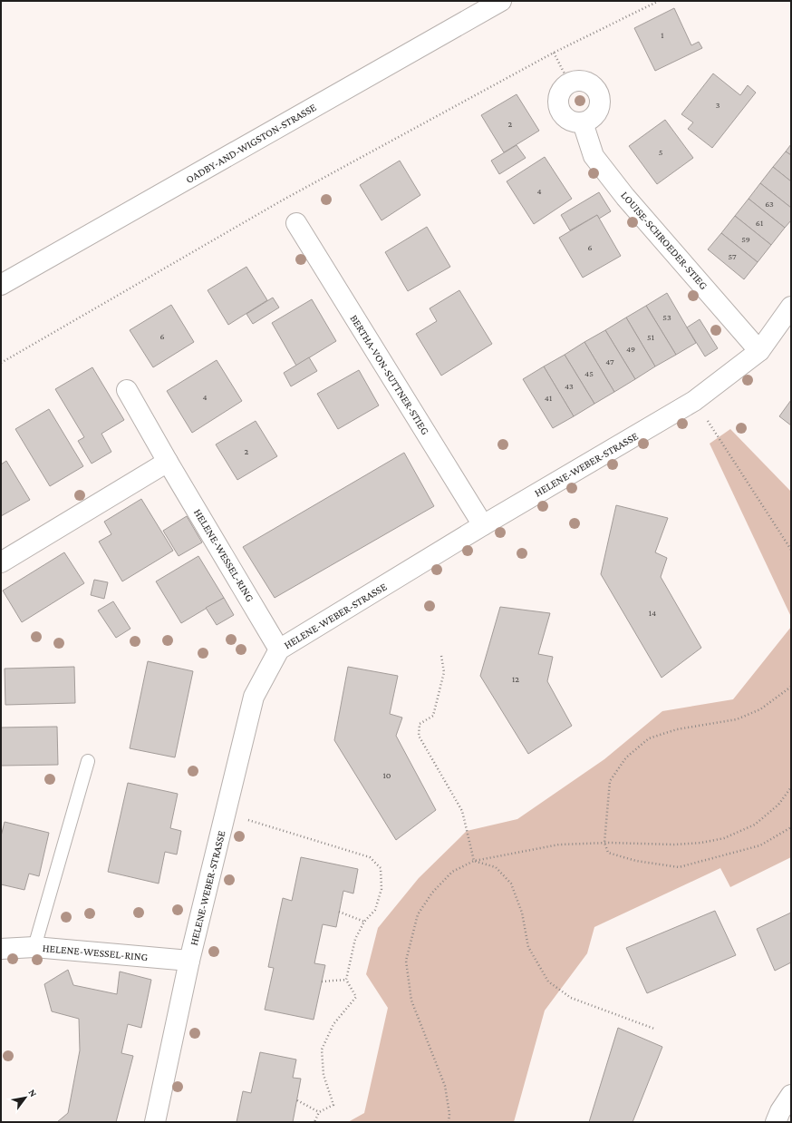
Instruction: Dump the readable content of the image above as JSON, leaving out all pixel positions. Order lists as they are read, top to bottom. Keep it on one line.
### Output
{"streets":{"street":["OADBY-AND-WIGSTON-STRASSE","LOUISE-SCHROEDER-STIEG","BERTHA-VON-SUTTNER-STIEG","HELENE-WEBER-STRASSE","HELENE-WESSEL-RING"]},"crossings":[["LOUISE-SCHROEDER-STIEG","HELENE-WEBER-STRASSE"],["BERTHA-VON-SUTTNER-STIEG","HELENE-WEBER-STRASSE"],["HELENE-WEBER-STRASSE","HELENE-WESSEL-RING"]],"house_numbers":["1","3","2","5","4","63","61","59","6","57","53","6","51","49","47","45","43","4","41","2","14","12","10"],"north":"top right"}
